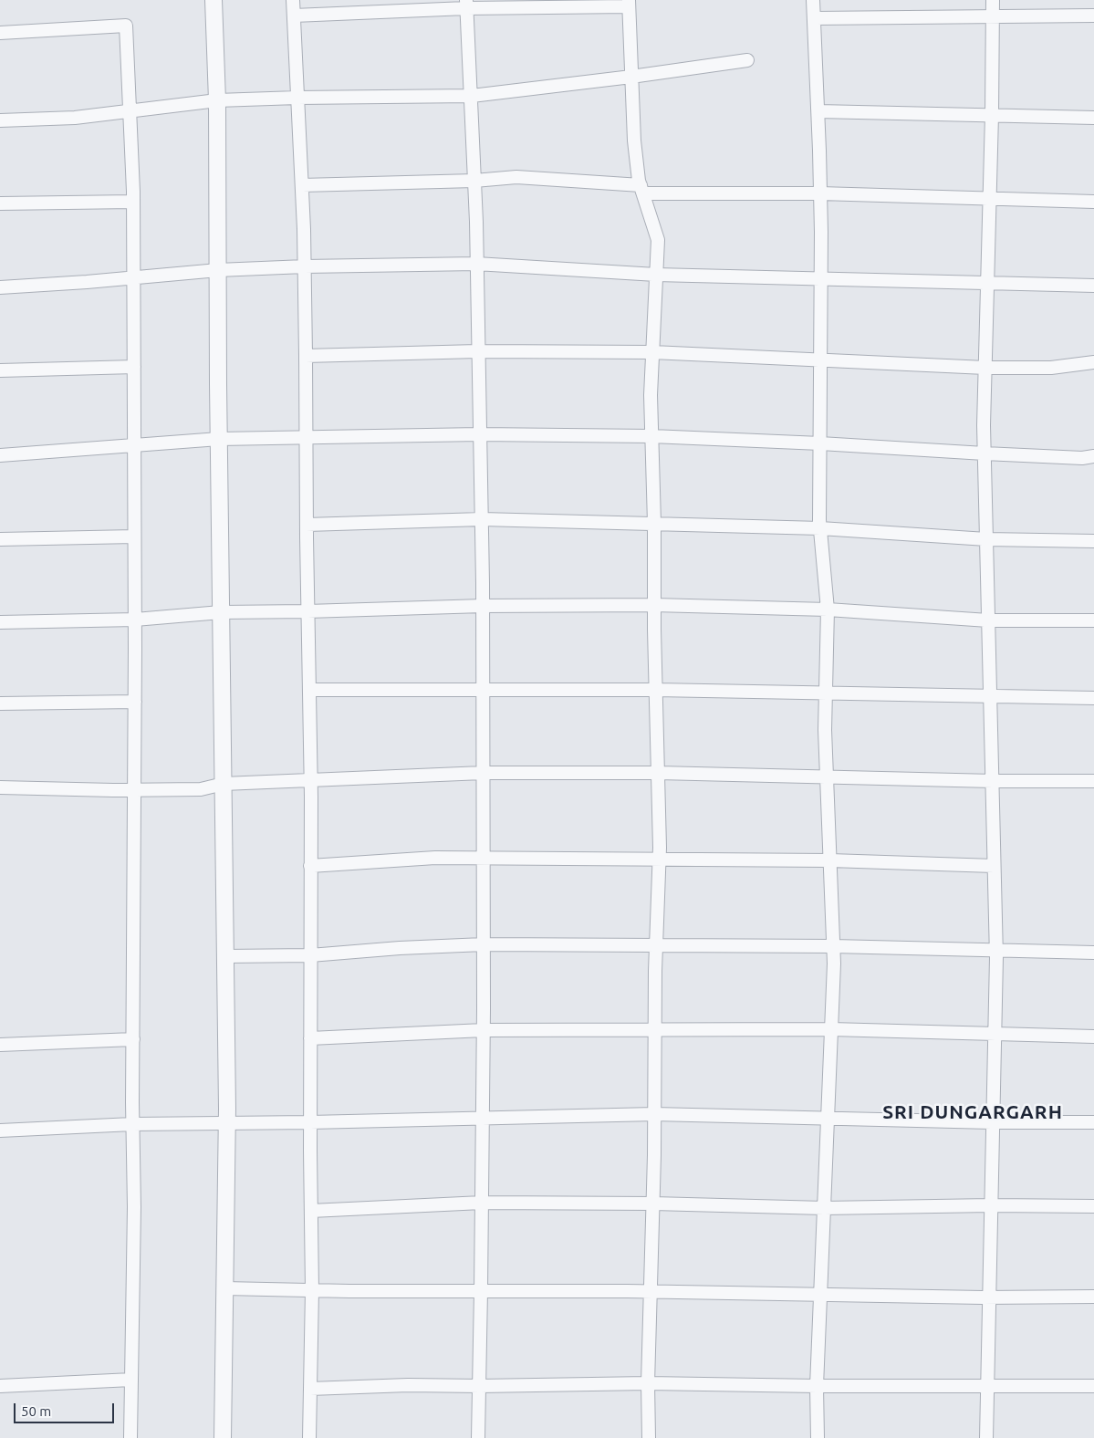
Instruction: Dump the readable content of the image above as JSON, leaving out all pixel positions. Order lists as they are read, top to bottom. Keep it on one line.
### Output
{"districts":["SRI DUNGARGARH"],"scale_bar":"50 m"}
